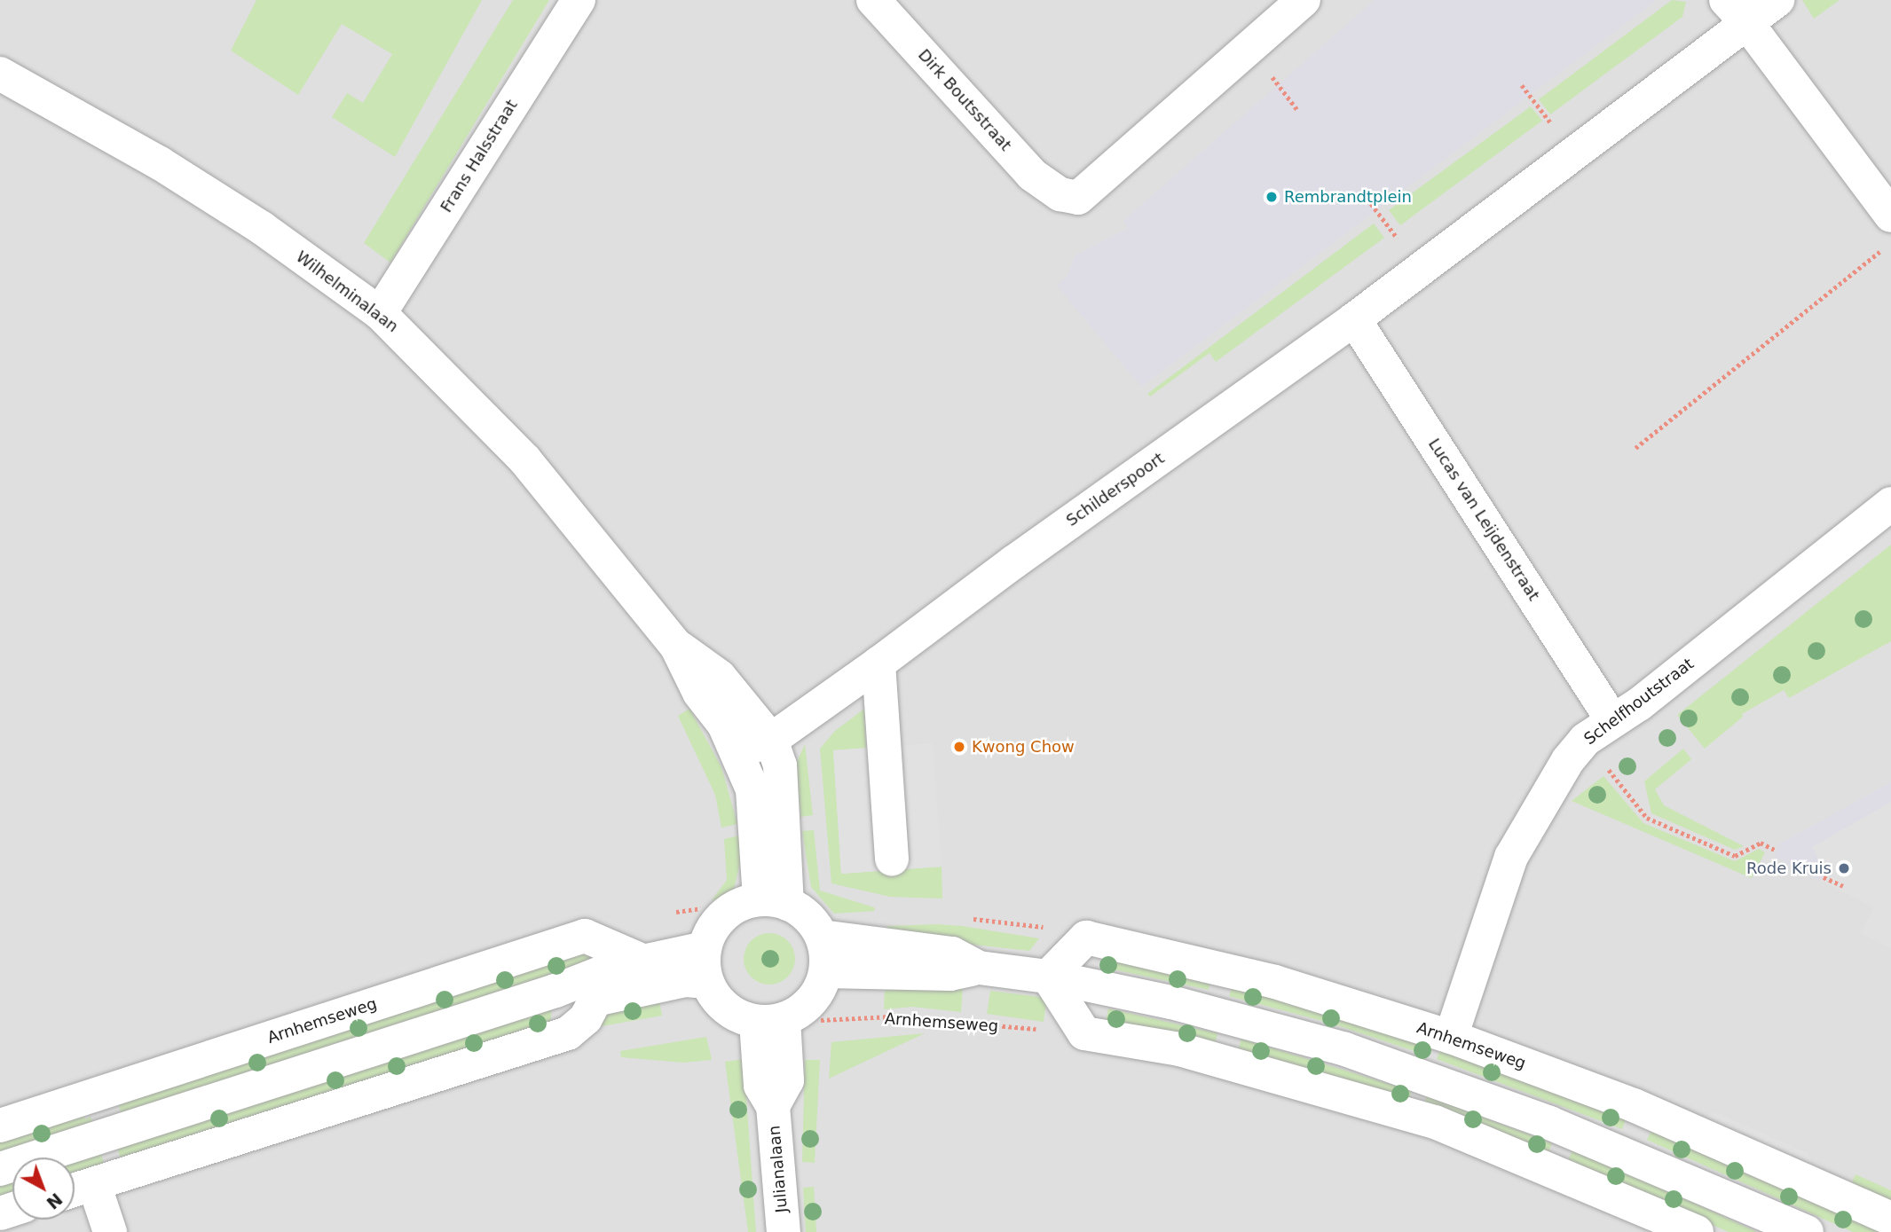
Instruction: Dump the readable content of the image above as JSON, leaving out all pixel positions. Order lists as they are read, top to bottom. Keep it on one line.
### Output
{"streets":{"street":["Dirk Boutsstraat","Frans Halsstraat","Wilhelminalaan","Schilderspoort","Lucas van Leijdenstraat","Schelfhoutstraat","Arnhemseweg","Julianalaan"]},"crossings":[["Frans Halsstraat","Wilhelminalaan"],["Wilhelminalaan","Schilderspoort"],["Wilhelminalaan","Arnhemseweg"],["Wilhelminalaan","Julianalaan"],["Schilderspoort","Lucas van Leijdenstraat"],["Lucas van Leijdenstraat","Schelfhoutstraat"],["Schelfhoutstraat","Arnhemseweg"],["Arnhemseweg","Julianalaan"]],"places":["Rembrandtplein","Kwong Chow","Rode Kruis"],"north":"bottom right"}
